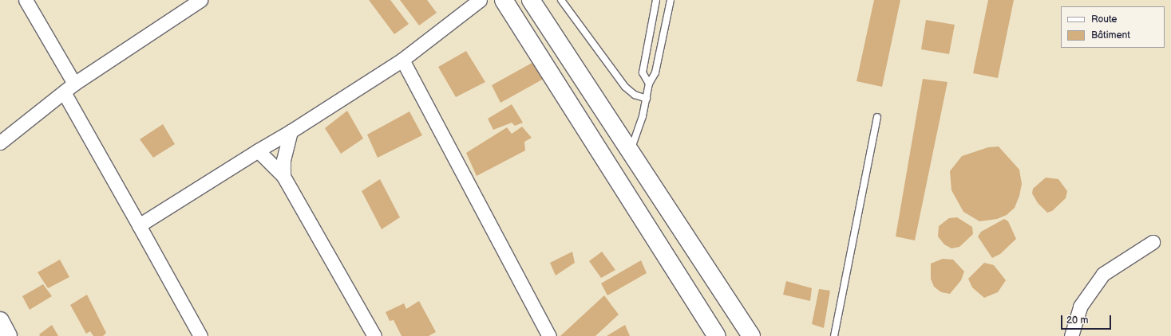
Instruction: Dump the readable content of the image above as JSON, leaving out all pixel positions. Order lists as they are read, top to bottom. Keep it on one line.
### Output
{"legend":["Route","Bâtiment"],"scale_bar":"20 m"}
